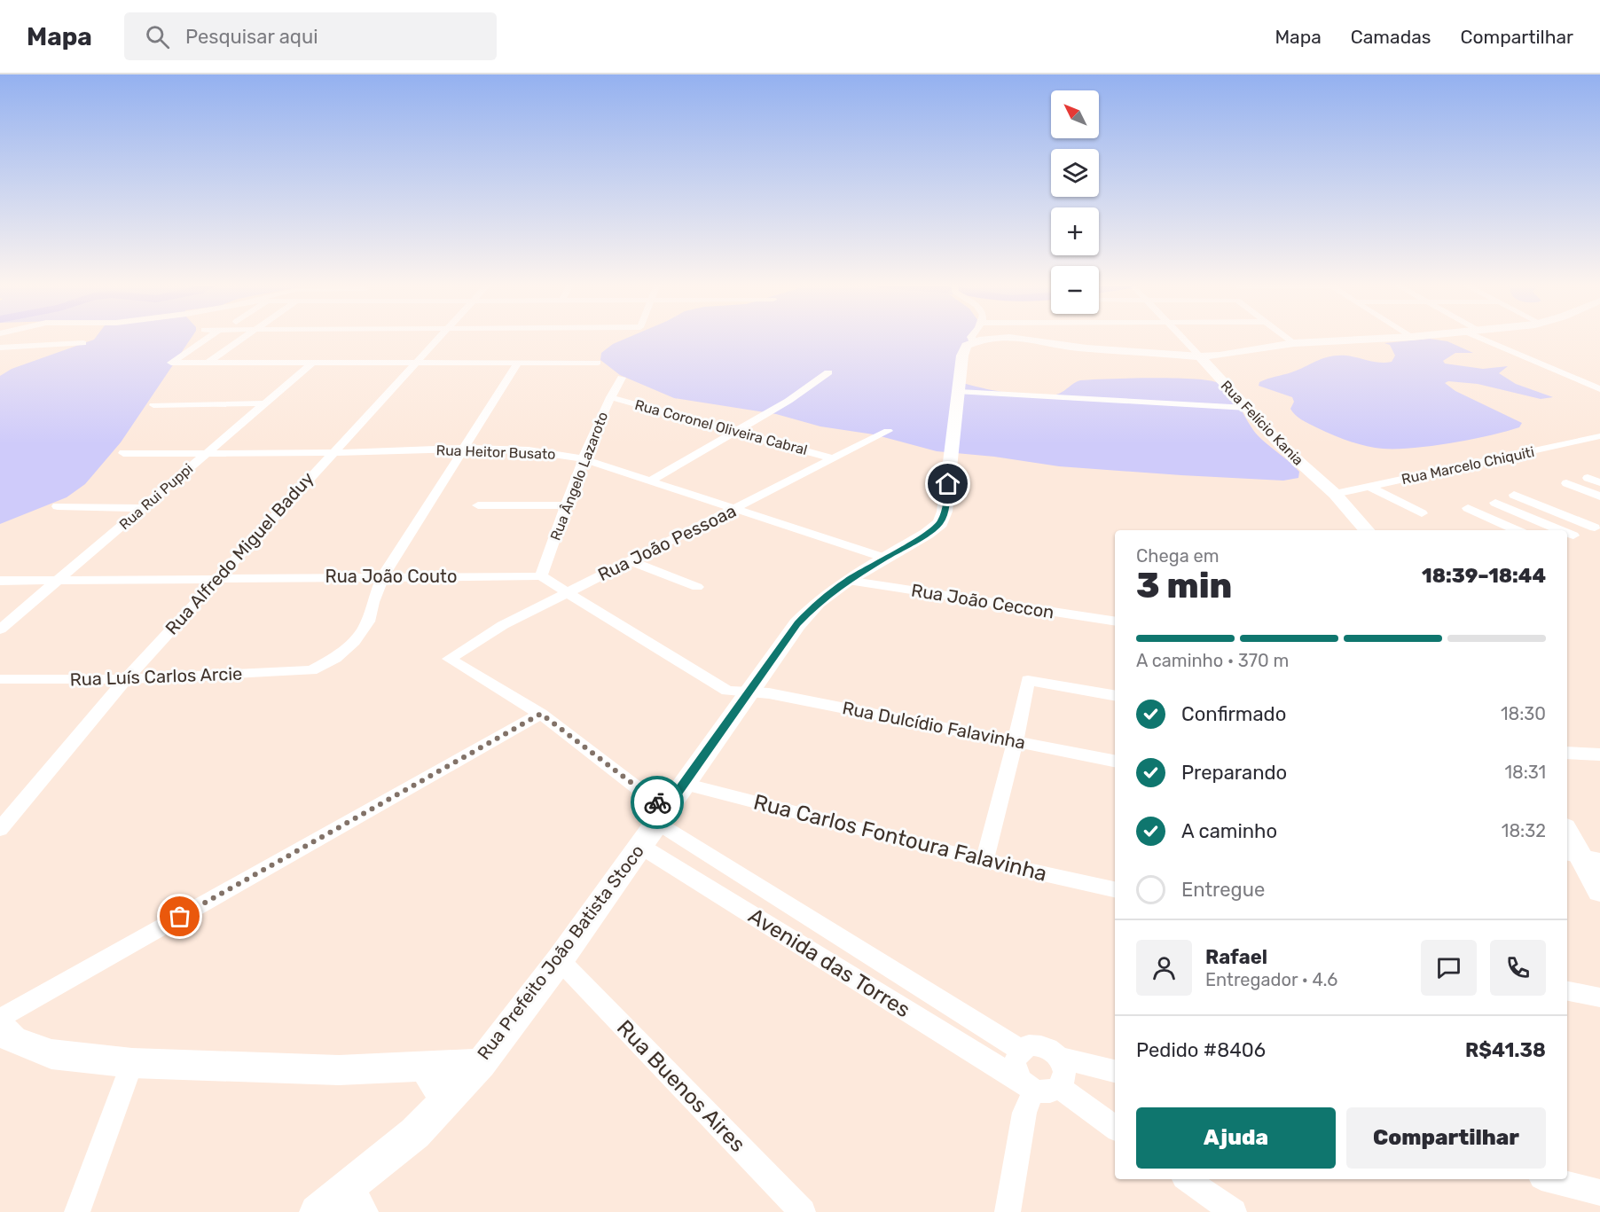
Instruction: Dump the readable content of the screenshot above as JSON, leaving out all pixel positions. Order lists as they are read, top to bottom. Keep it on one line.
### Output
{"streets":{"main road":["Rua Felício Kania","Rua Prefeito João Batista Stoco"],"street":["Rua Coronel Oliveira Cabral","Rua Heitor Busato","Rua Marcelo Chiquiti","Rua Ângelo Lazaroto","Rua Rui Puppi","Rua João Pessoaa","Rua Alfredo Miguel Baduy","Rua João Couto","Rua João Ceccon","Rua Luís Carlos Arcie","Rua Dulcídio Falavinha","Rua Carlos Fontoura Falavinha","Avenida das Torres","Rua Buenos Aires"]},"crossings":[["Rua Felício Kania","Rua Marcelo Chiquiti"],["Rua Coronel Oliveira Cabral","Rua Ângelo Lazaroto"],["Rua Coronel Oliveira Cabral","Rua João Pessoaa"],["Rua Heitor Busato","Rua Ângelo Lazaroto"],["Rua Heitor Busato","Rua Rui Puppi"],["Rua Heitor Busato","Rua João Pessoaa"],["Rua Heitor Busato","Rua Alfredo Miguel Baduy"],["Rua Heitor Busato","Rua Prefeito João Batista Stoco"],["Rua Ângelo Lazaroto","Rua João Couto"],["Rua Rui Puppi","Rua João Couto"],["Rua Alfredo Miguel Baduy","Rua João Couto"],["Rua Alfredo Miguel Baduy","Rua Luís Carlos Arcie"],["Rua João Couto","Rua Luís Carlos Arcie"],["Rua João Ceccon","Rua Prefeito João Batista Stoco"],["Rua Dulcídio Falavinha","Rua Prefeito João Batista Stoco"],["Rua Carlos Fontoura Falavinha","Rua Prefeito João Batista Stoco"],["Rua Prefeito João Batista Stoco","Avenida das Torres"],["Rua Prefeito João Batista Stoco","Rua Buenos Aires"]],"north":"top left","page":{"header":"Mapa","search":"Pesquisar aqui","nav":["Mapa","Camadas","Compartilhar"],"map_buttons":["+","−"],"heading":["3 min","Chega em","18:39–18:44"],"panel":["Rafael","Entregador · 4.6","Pedido #8406","R$41.38"],"bar":"A caminho · 370 m","list":[["Confirmado","18:30"],["Preparando","18:31"],["A caminho","18:32"],"Entregue"],"buttons":["Ajuda","Compartilhar"]}}
